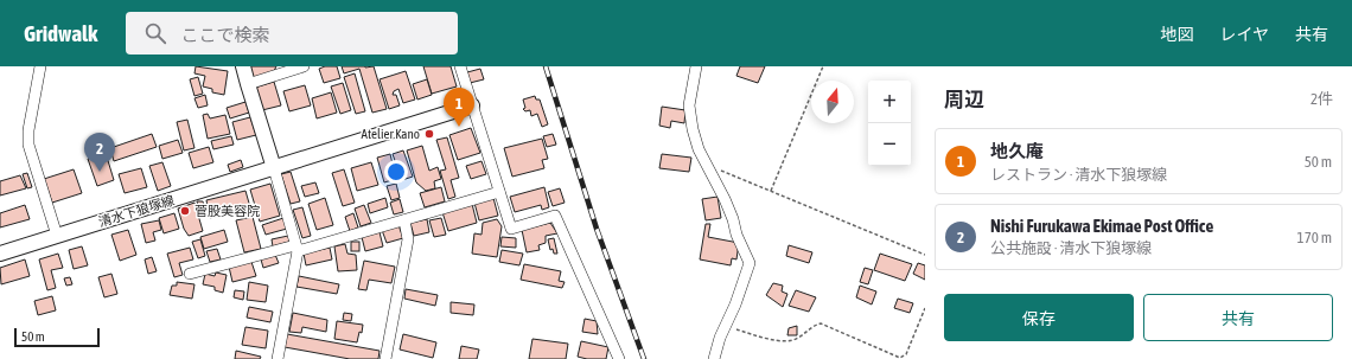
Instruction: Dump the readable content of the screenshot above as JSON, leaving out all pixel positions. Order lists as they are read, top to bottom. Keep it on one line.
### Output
{"streets":{"main road":["清水下狼塚線"]},"places":["Atelier Kano","菅股美容院"],"scale_bar":"50 m","north":"top","page":{"header":"Gridwalk","search":"ここで検索","nav":["地図","レイヤ","共有"],"heading":["周辺","2件"],"map_buttons":["+","−"],"pins":["1","2"],"list":[{"mark":"1","name":"地久庵","note":"レストラン · 清水下狼塚線","value":"50 m"},{"mark":"2","name":"Nishi Furukawa Ekimae Post Office","note":"公共施設 · 清水下狼塚線","value":"170 m"}],"buttons":["保存","共有"],"scale":"50 m"}}
